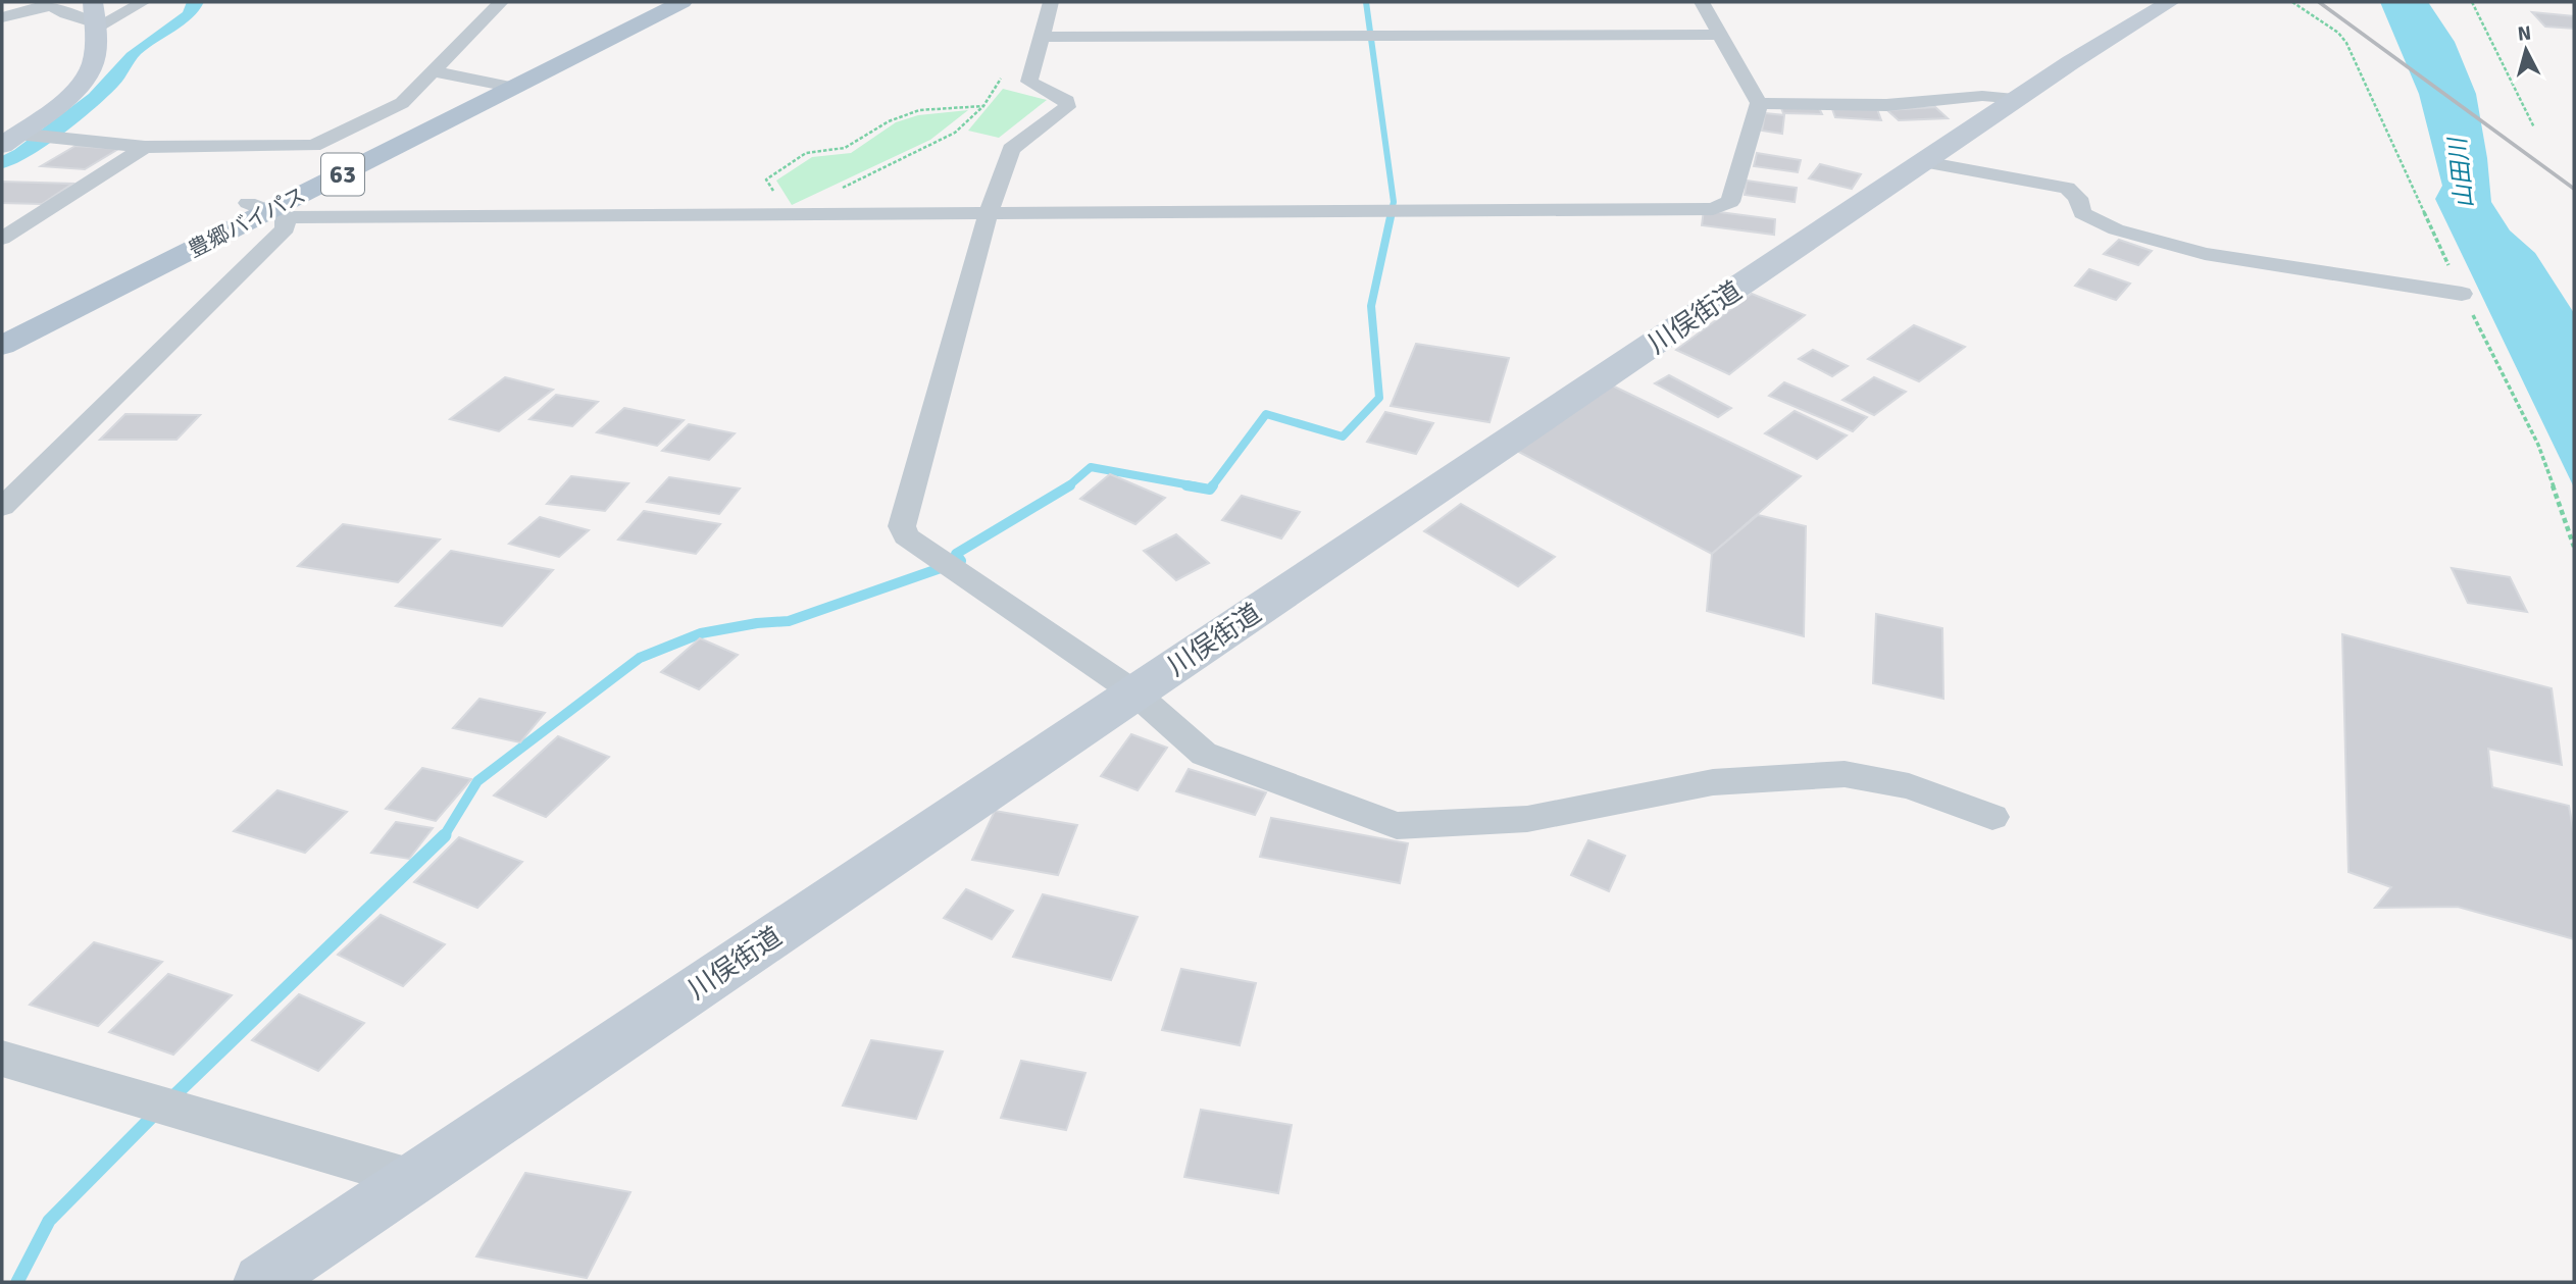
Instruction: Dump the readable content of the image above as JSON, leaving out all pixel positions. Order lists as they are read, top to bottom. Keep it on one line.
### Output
{"streets":{"main road":["63","豊郷バイパス","川俣街道"]},"water":["山田川"],"north":"top"}
